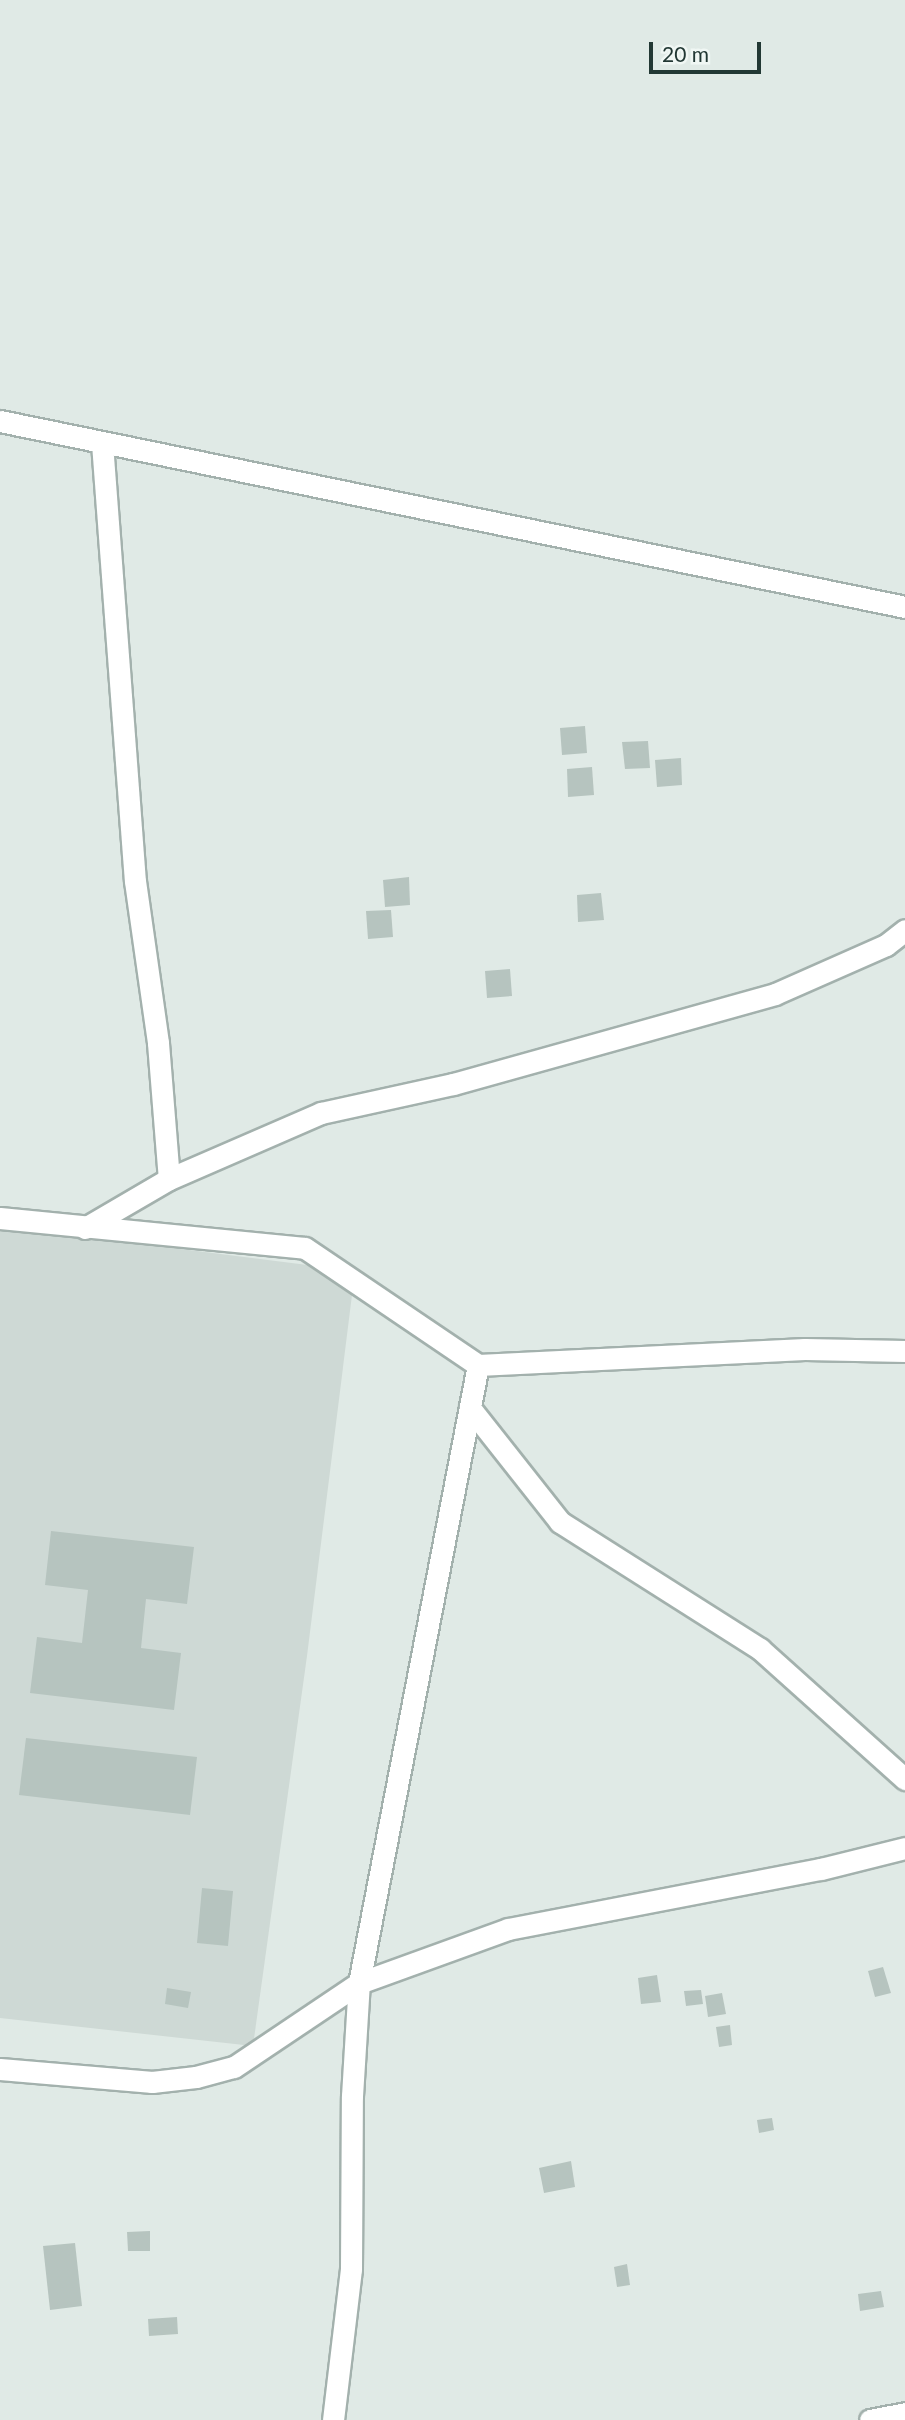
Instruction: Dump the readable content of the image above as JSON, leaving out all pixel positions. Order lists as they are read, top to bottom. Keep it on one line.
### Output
{"scale_bar":"20 m"}
